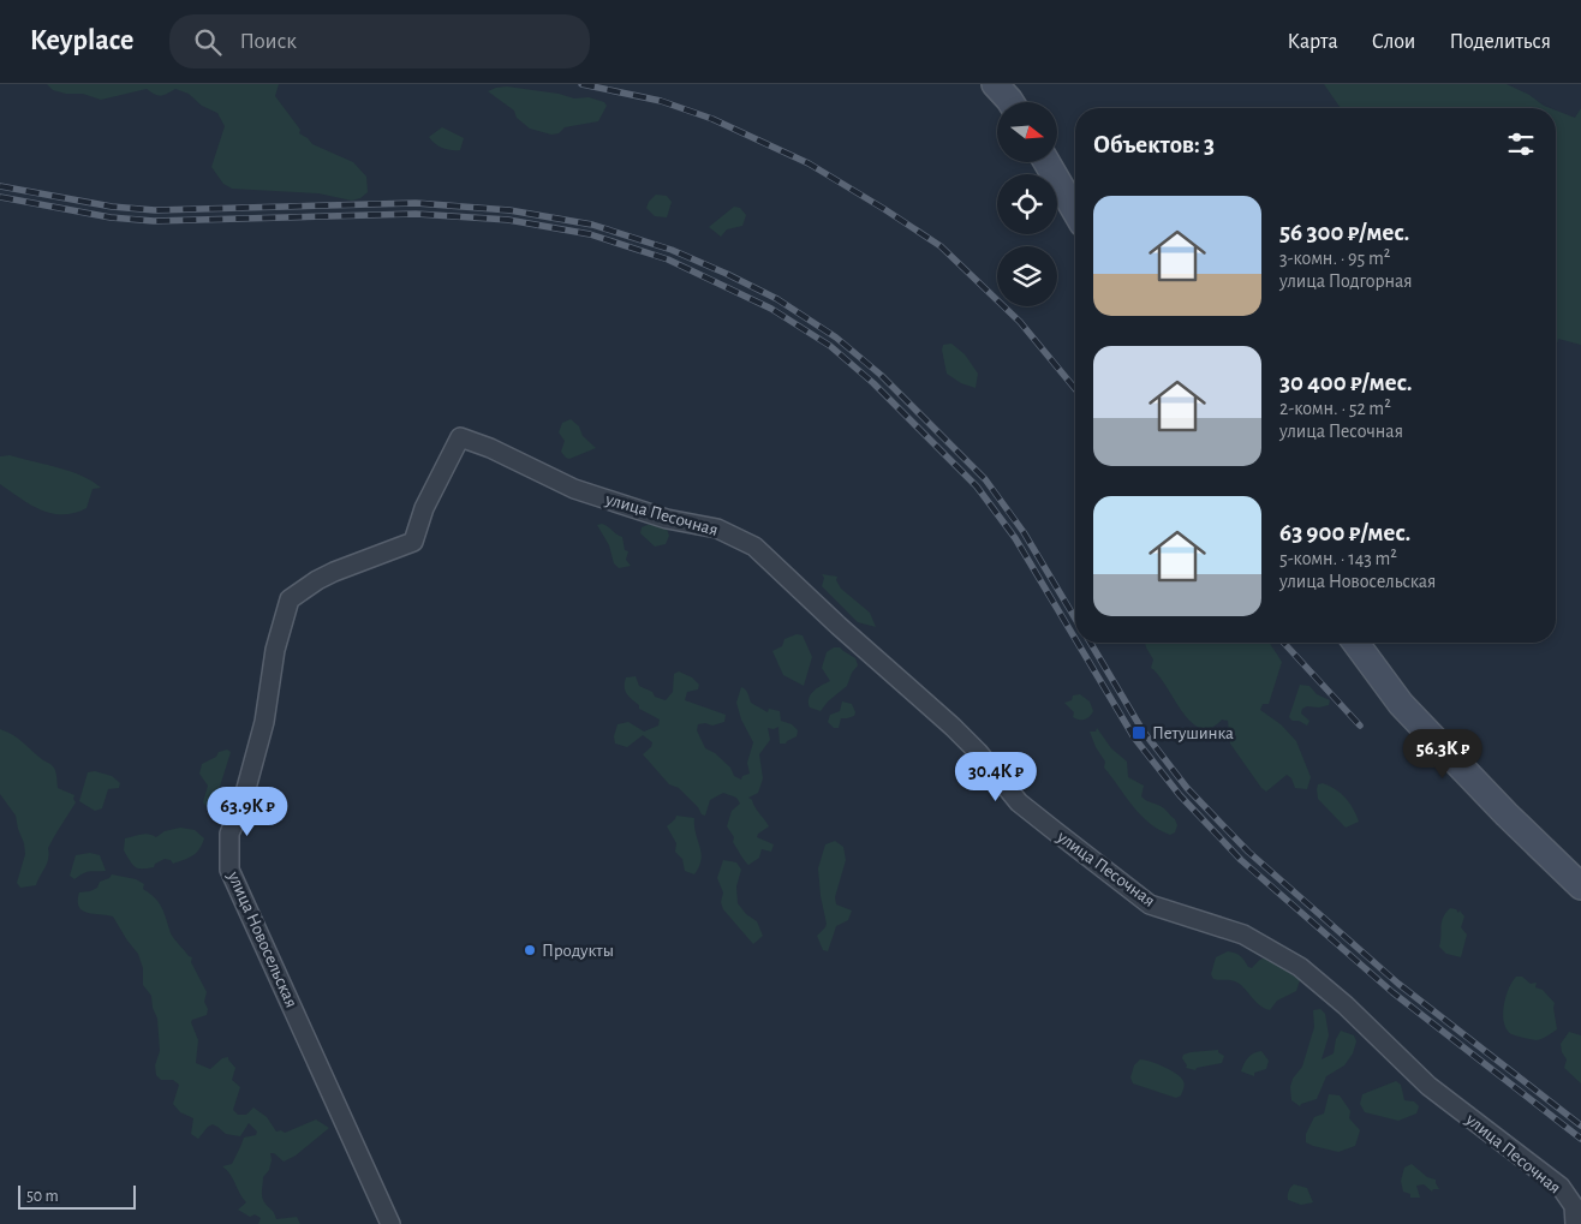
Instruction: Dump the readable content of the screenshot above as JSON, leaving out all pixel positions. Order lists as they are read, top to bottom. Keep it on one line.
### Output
{"streets":{"street":["улица Песочная","улица Новосельская"]},"crossings":[["улица Песочная","улица Новосельская"]],"places":{"transit":["Петушинка"],"other":["Продукты"]},"scale_bar":"50 m","north":"right","page":{"header":"Keyplace","search":"Поиск","nav":["Карта","Слои","Поделиться"],"heading":"Объектов: 3","list":[{"name":"56 300 ₽/мес.","note":"3-комн. · 95 m² · улица Подгорная"},{"name":"30 400 ₽/мес.","note":"2-комн. · 52 m² · улица Песочная"},{"name":"63 900 ₽/мес.","note":"5-комн. · 143 m² · улица Новосельская"}],"price":["56.3K ₽","30.4K ₽","63.9K ₽"],"scale":"50 m"}}
